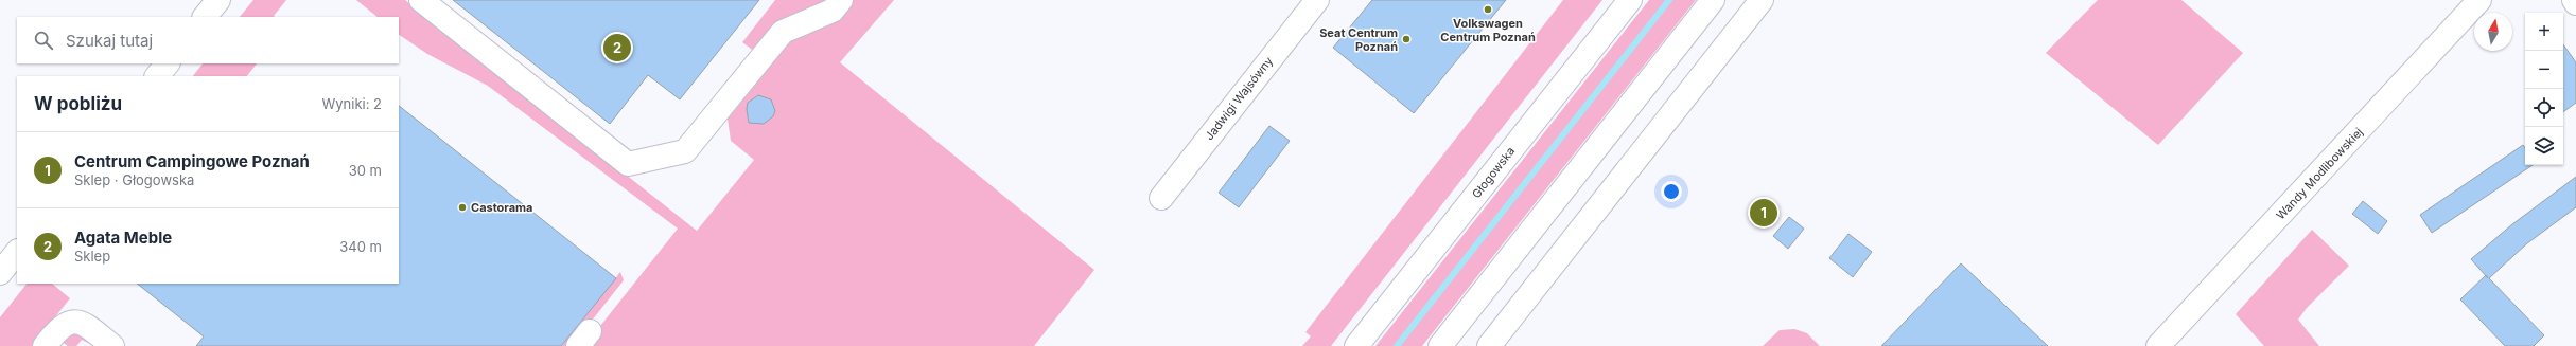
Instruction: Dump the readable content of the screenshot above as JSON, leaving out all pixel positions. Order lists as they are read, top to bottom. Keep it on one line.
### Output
{"streets":{"street":["Jadwigi Wajsówny","Głogowska","Wandy Modlibowskiej"]},"places":["Volkswagen Centrum Poznań","Seat Centrum Poznań","Castorama"],"north":"top","page":{"map_buttons":["+","−"],"search":"Szukaj tutaj","pins":["2","1"],"heading":["W pobliżu","Wyniki: 2"],"list":[{"mark":"1","name":"Centrum Campingowe Poznań","note":"Sklep · Głogowska","value":"30 m"},{"mark":"2","name":"Agata Meble","note":"Sklep","value":"340 m"}]}}
